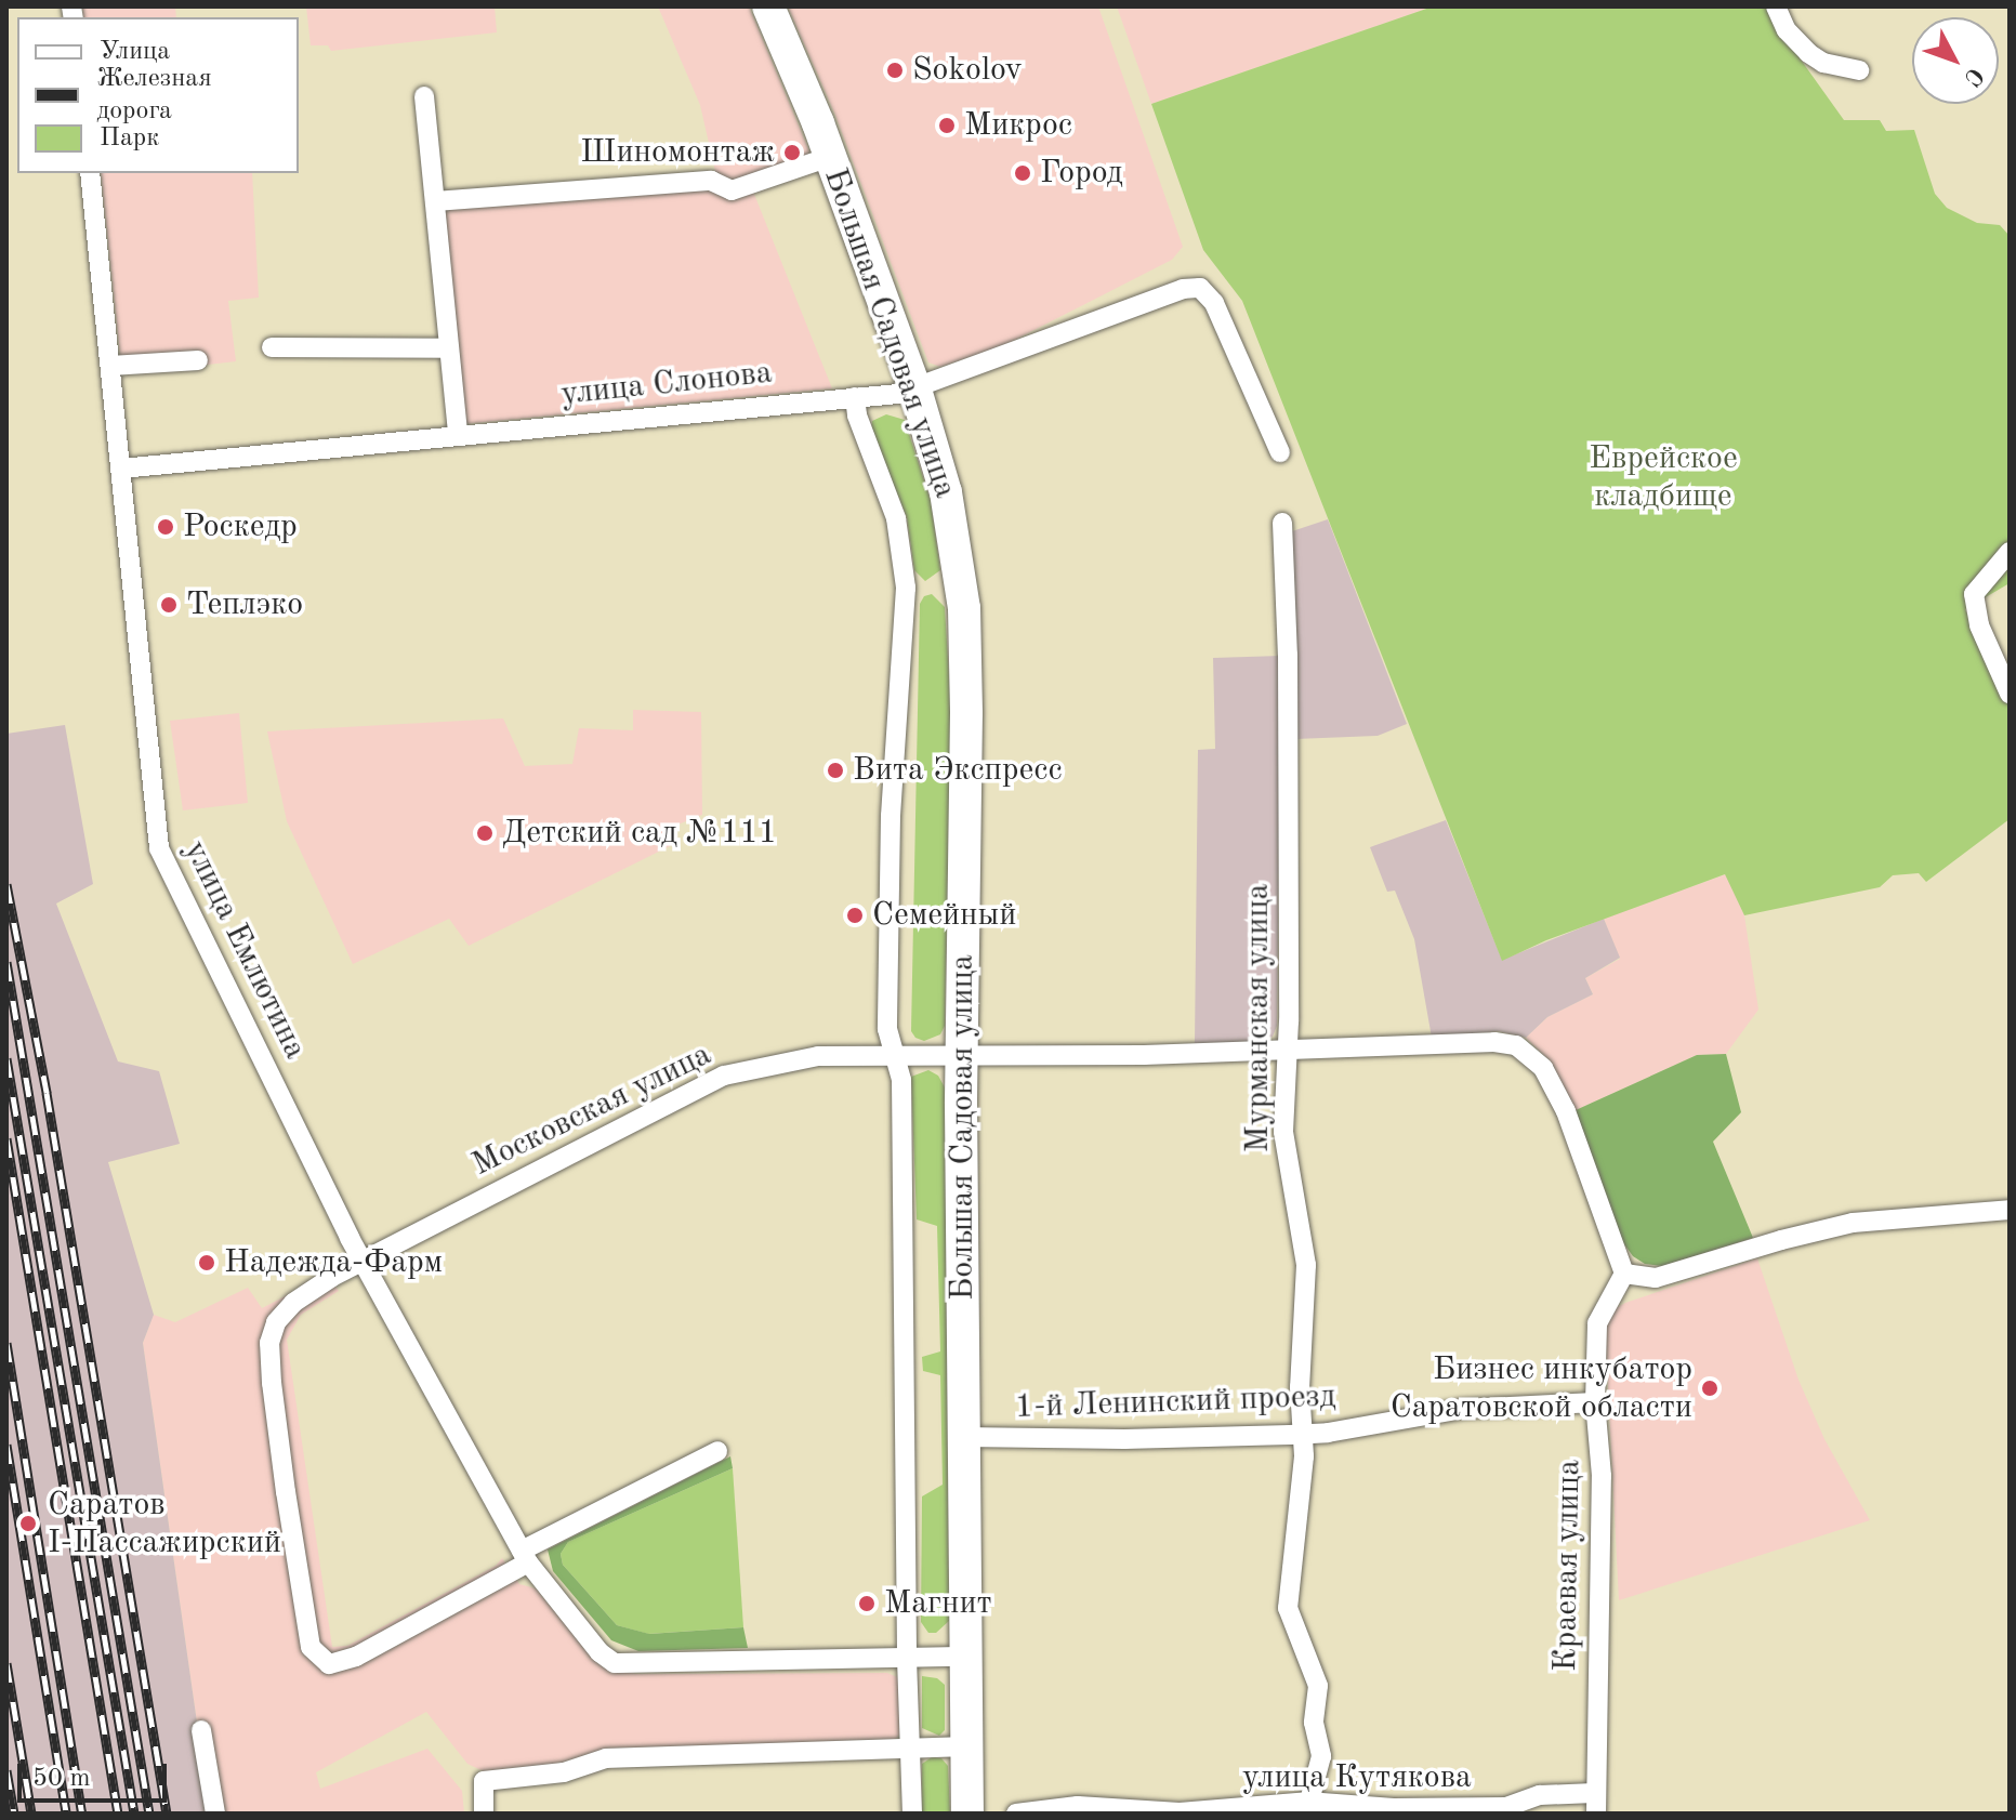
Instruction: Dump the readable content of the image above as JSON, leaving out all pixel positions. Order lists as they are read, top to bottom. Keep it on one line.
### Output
{"streets":{"main road":["Большая Садовая улица"],"street":["улица Слонова","улица Емлютина","Мурманская улица","Московская улица","1-й Ленинский проезд","Краевая улица","улица Кутякова"]},"crossings":[["Большая Садовая улица","улица Слонова"],["Большая Садовая улица","Московская улица"],["Большая Садовая улица","1-й Ленинский проезд"],["улица Слонова","улица Емлютина"],["улица Емлютина","Московская улица"],["Мурманская улица","Московская улица"],["Мурманская улица","1-й Ленинский проезд"],["Мурманская улица","улица Кутякова"],["Московская улица","Краевая улица"],["1-й Ленинский проезд","Краевая улица"],["Краевая улица","улица Кутякова"]],"parks":["Еврейское кладбище"],"places":["Sokolov","Микрос","Шиномонтаж","Город","Роскедр","Теплэко","Вита Экспресс","Детский сад №111","Семейный","Надежда-Фарм","Бизнес инкубатор Саратовской области","Саратов I-Пассажирский","Магнит"],"legend":["Улица","Железная дорога","Парк"],"scale_bar":"50 m","north":"bottom right"}
